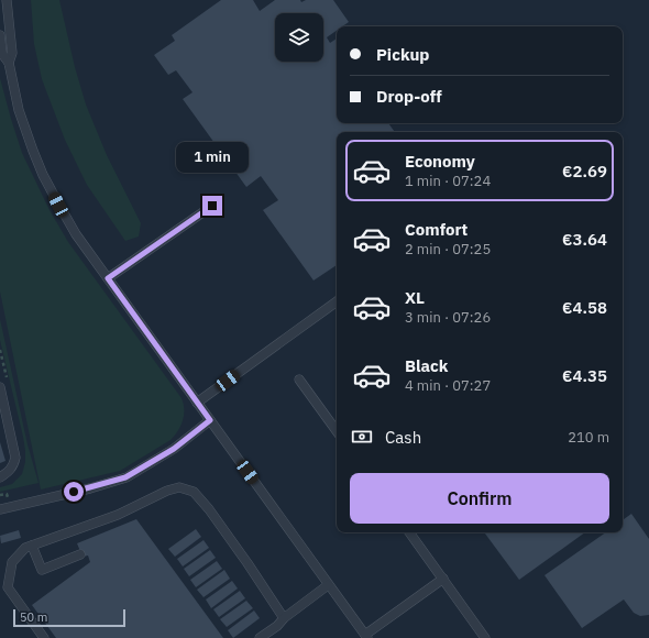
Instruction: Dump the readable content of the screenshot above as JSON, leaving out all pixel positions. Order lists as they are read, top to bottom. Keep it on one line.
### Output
{"scale_bar":"50 m","page":{"banner":["Pickup","Drop-off"],"list":[{"name":"Economy","note":"1 min · 07:24","value":"€2.69"},{"name":"Comfort","note":"2 min · 07:25","value":"€3.64"},{"name":"XL","note":"3 min · 07:26","value":"€4.58"},{"name":"Black","note":"4 min · 07:27","value":"€4.35"}],"bubble":"1 min","pay":["Cash","210 m"],"buttons":"Confirm","scale":"50 m"}}
